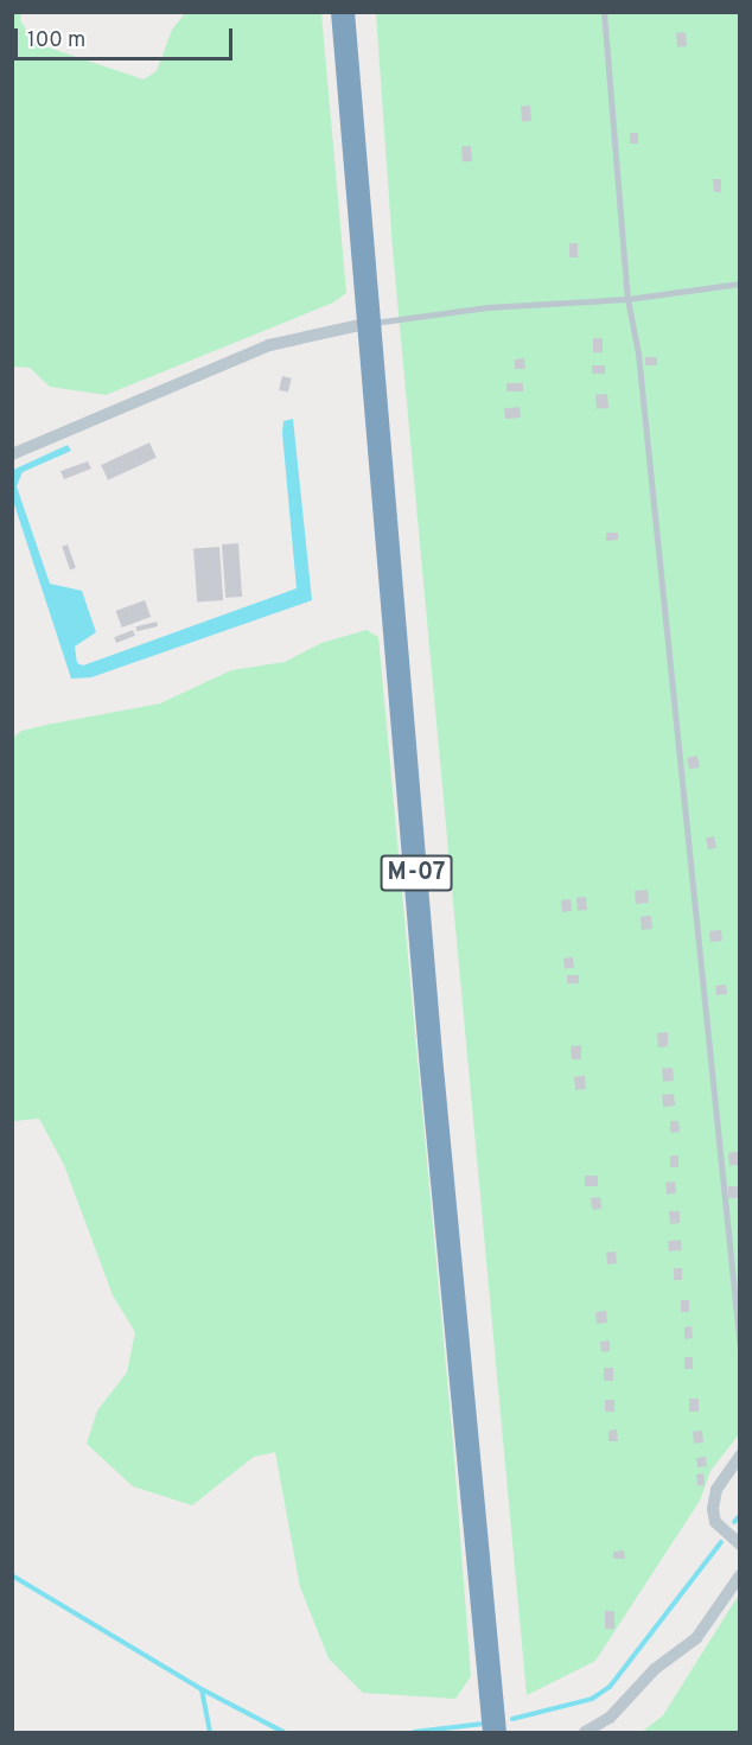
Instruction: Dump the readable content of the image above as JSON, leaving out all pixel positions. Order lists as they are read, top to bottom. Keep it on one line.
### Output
{"streets":{"highway":["М-07"]},"scale_bar":"100 m"}
